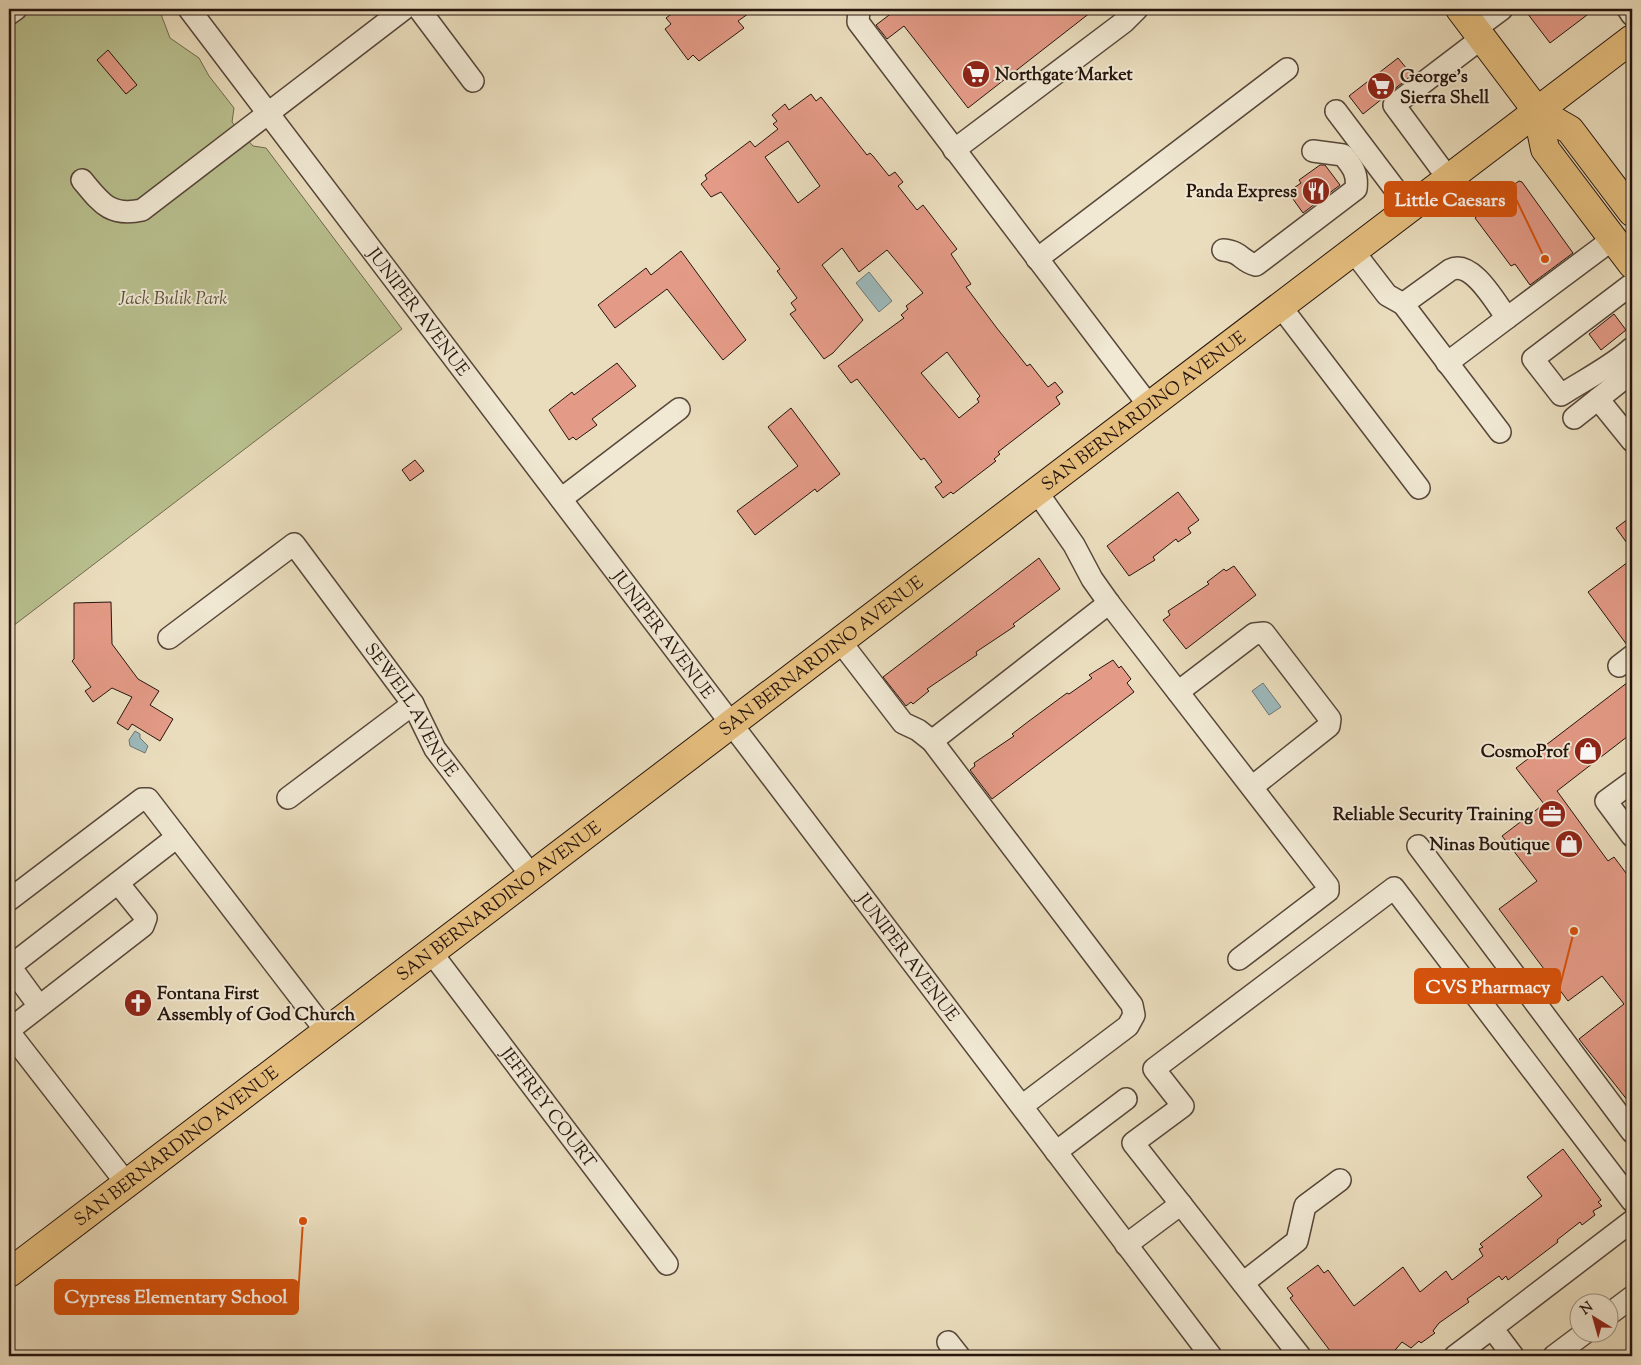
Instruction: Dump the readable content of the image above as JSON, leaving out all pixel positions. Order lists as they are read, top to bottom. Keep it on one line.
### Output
{"streets":{"main road":["SAN BERNARDINO AVENUE"],"street":["JUNIPER AVENUE","SEWELL AVENUE","JEFFREY COURT"]},"crossings":[["JUNIPER AVENUE","SAN BERNARDINO AVENUE"],["SAN BERNARDINO AVENUE","SEWELL AVENUE"],["SAN BERNARDINO AVENUE","JEFFREY COURT"]],"parks":["Jack Bulik Park"],"places":{"supermarket":["Northgate Market","George's Sierra Shell"],"restaurant":["Panda Express"],"other":["Little Caesars","CVS Pharmacy","Cypress Elementary School"],"shop":["CosmoProf","Ninas Boutique"],"office":["Reliable Security Training"],"church":["Fontana First Assembly of God Church"]},"north":"top left"}
